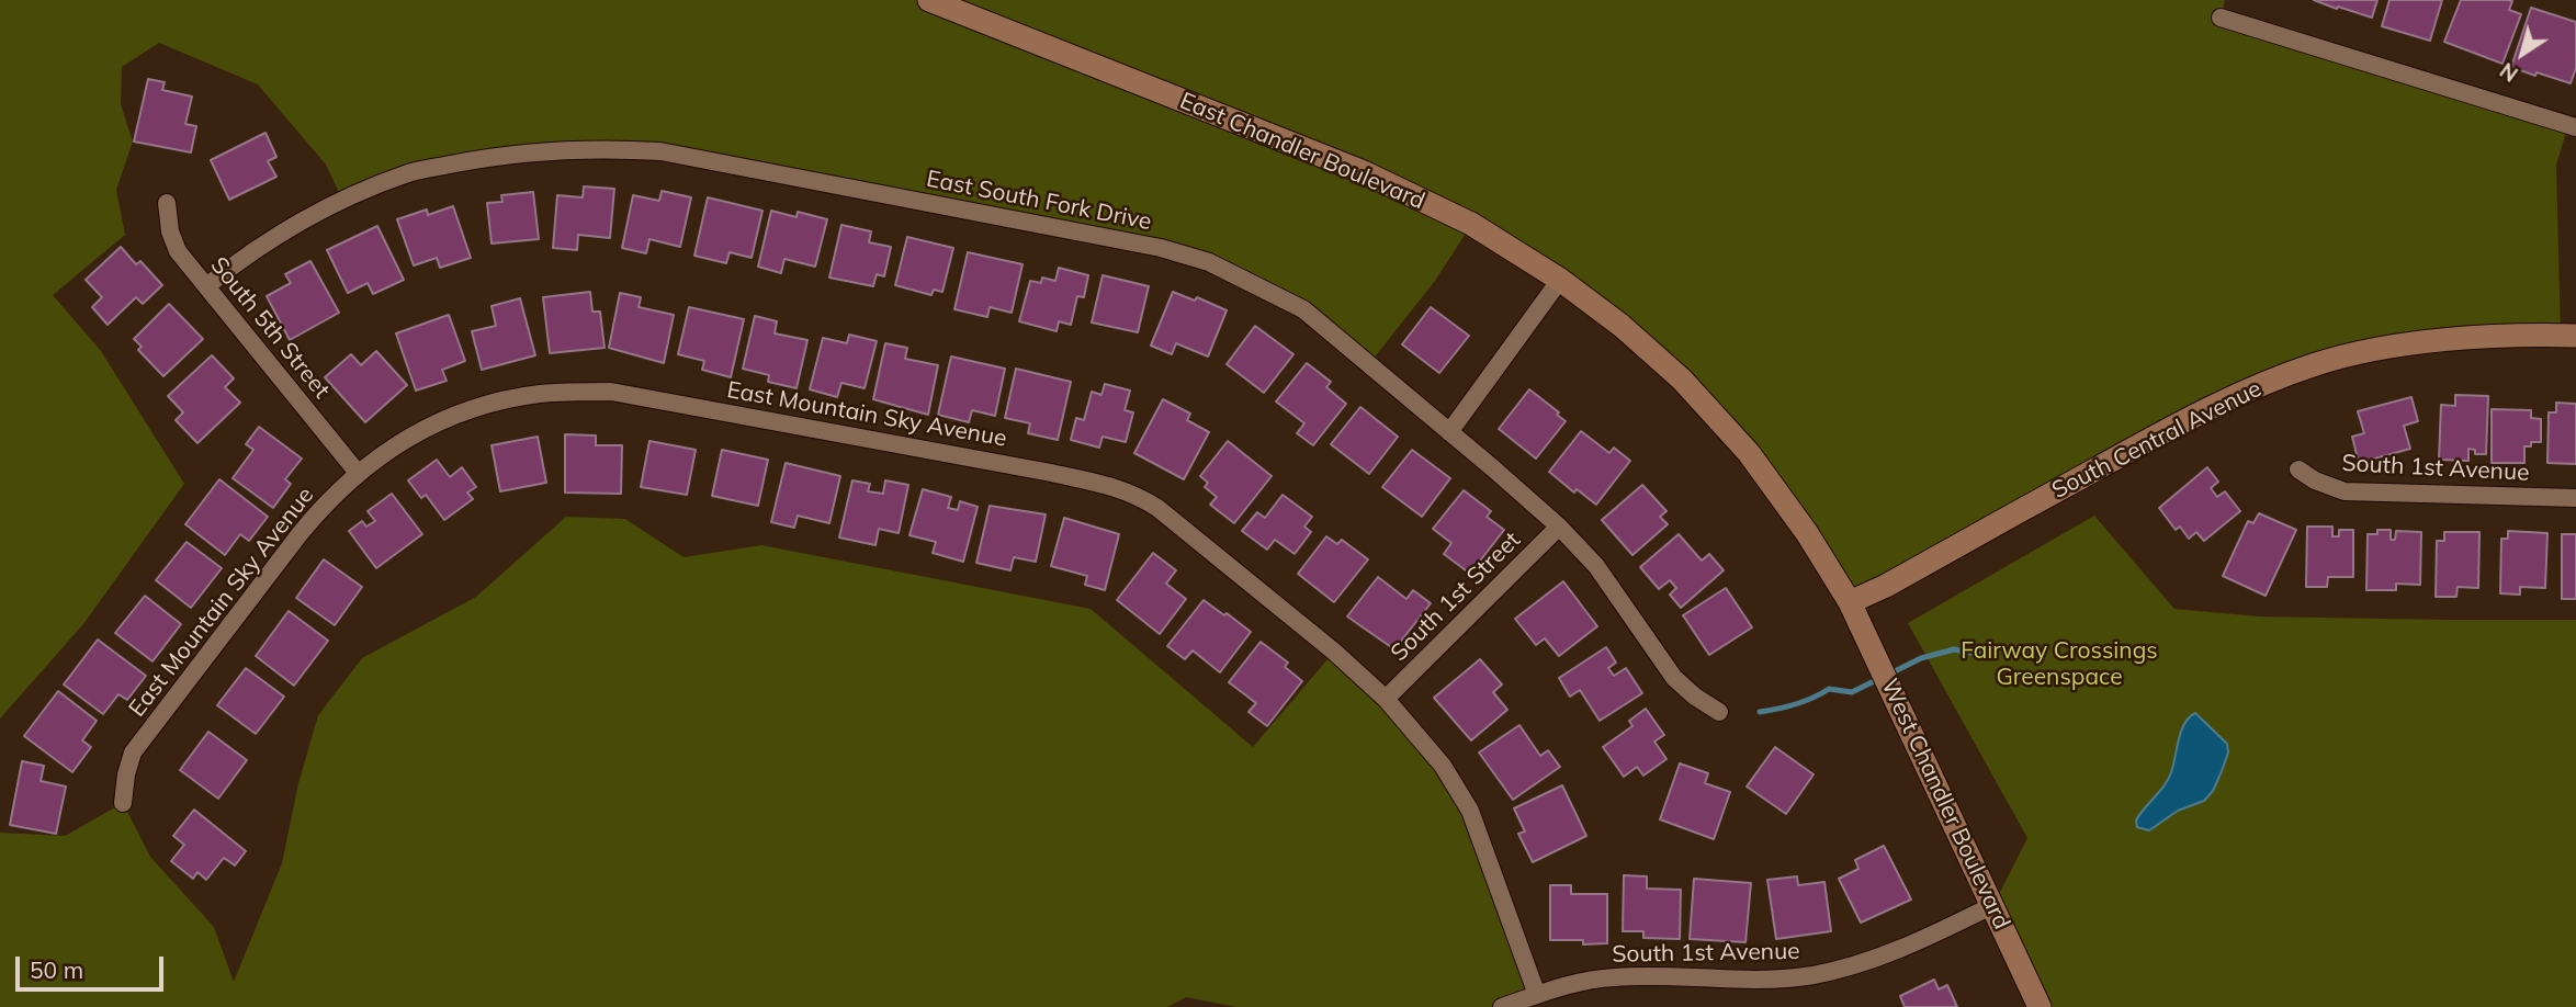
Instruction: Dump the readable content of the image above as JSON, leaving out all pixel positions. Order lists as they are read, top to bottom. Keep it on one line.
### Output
{"streets":{"main road":["East Chandler Boulevard","South Central Avenue","West Chandler Boulevard"],"street":["East South Fork Drive","South 5th Street","East Mountain Sky Avenue","South 1st Avenue","South 1st Street"]},"crossings":[["East Chandler Boulevard","South Central Avenue"],["East Chandler Boulevard","West Chandler Boulevard"],["East South Fork Drive","South 5th Street"],["East South Fork Drive","South 1st Street"],["South 5th Street","East Mountain Sky Avenue"],["East Mountain Sky Avenue","South 1st Avenue"],["East Mountain Sky Avenue","South 1st Street"],["South Central Avenue","West Chandler Boulevard"],["South 1st Avenue","West Chandler Boulevard"]],"parks":["Fairway Crossings Greenspace"],"scale_bar":"50 m","north":"bottom left"}
